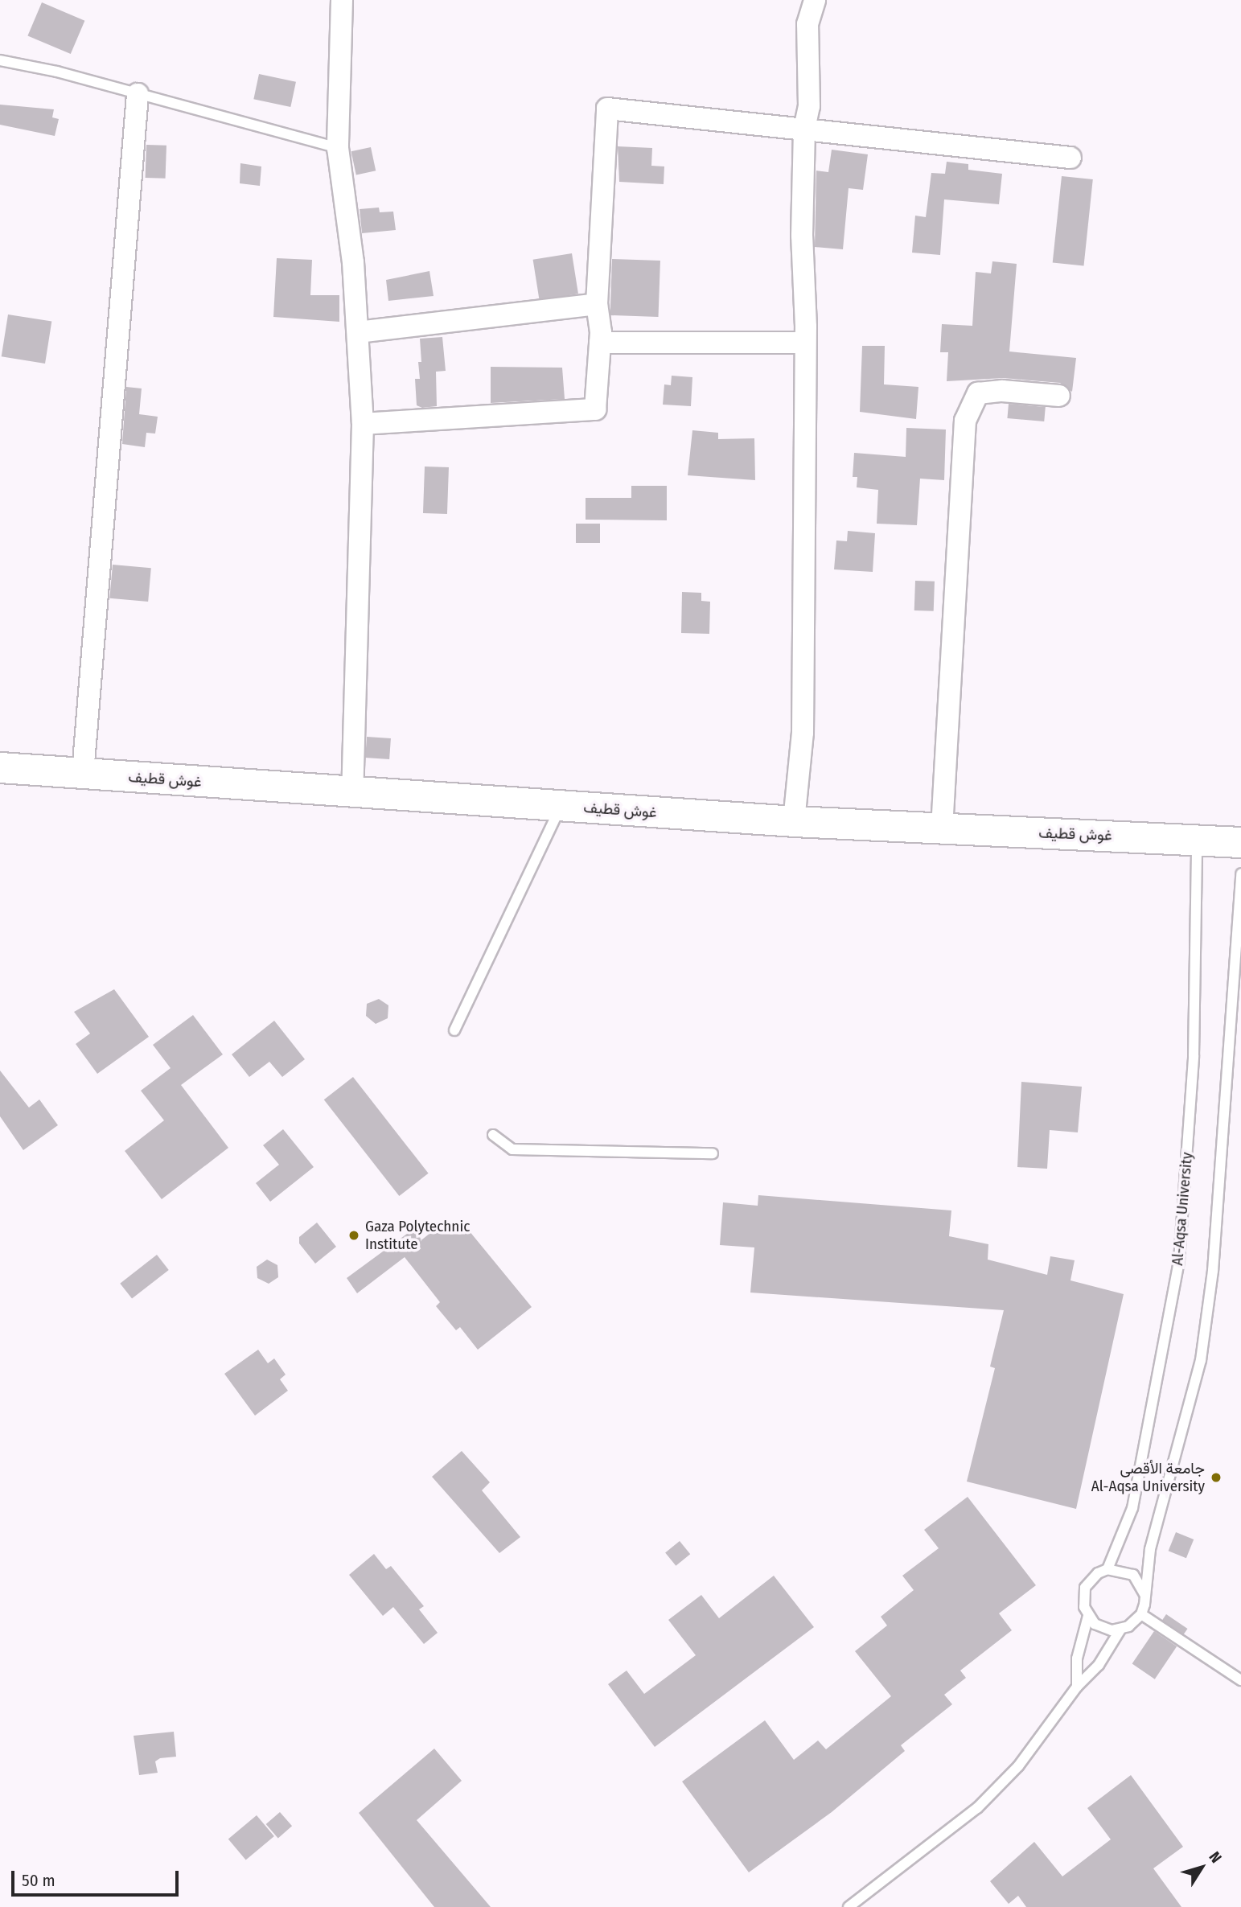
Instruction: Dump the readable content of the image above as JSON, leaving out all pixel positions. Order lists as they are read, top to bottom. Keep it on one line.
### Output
{"streets":{"main road":["غوش قطيف"],"lane":["Al-Aqsa University"]},"crossings":[["غوش قطيف","Al-Aqsa University"]],"places":["Gaza Polytechnic Institute","جامعة الأقصى Al-Aqsa University"],"scale_bar":"50 m","north":"top right"}
